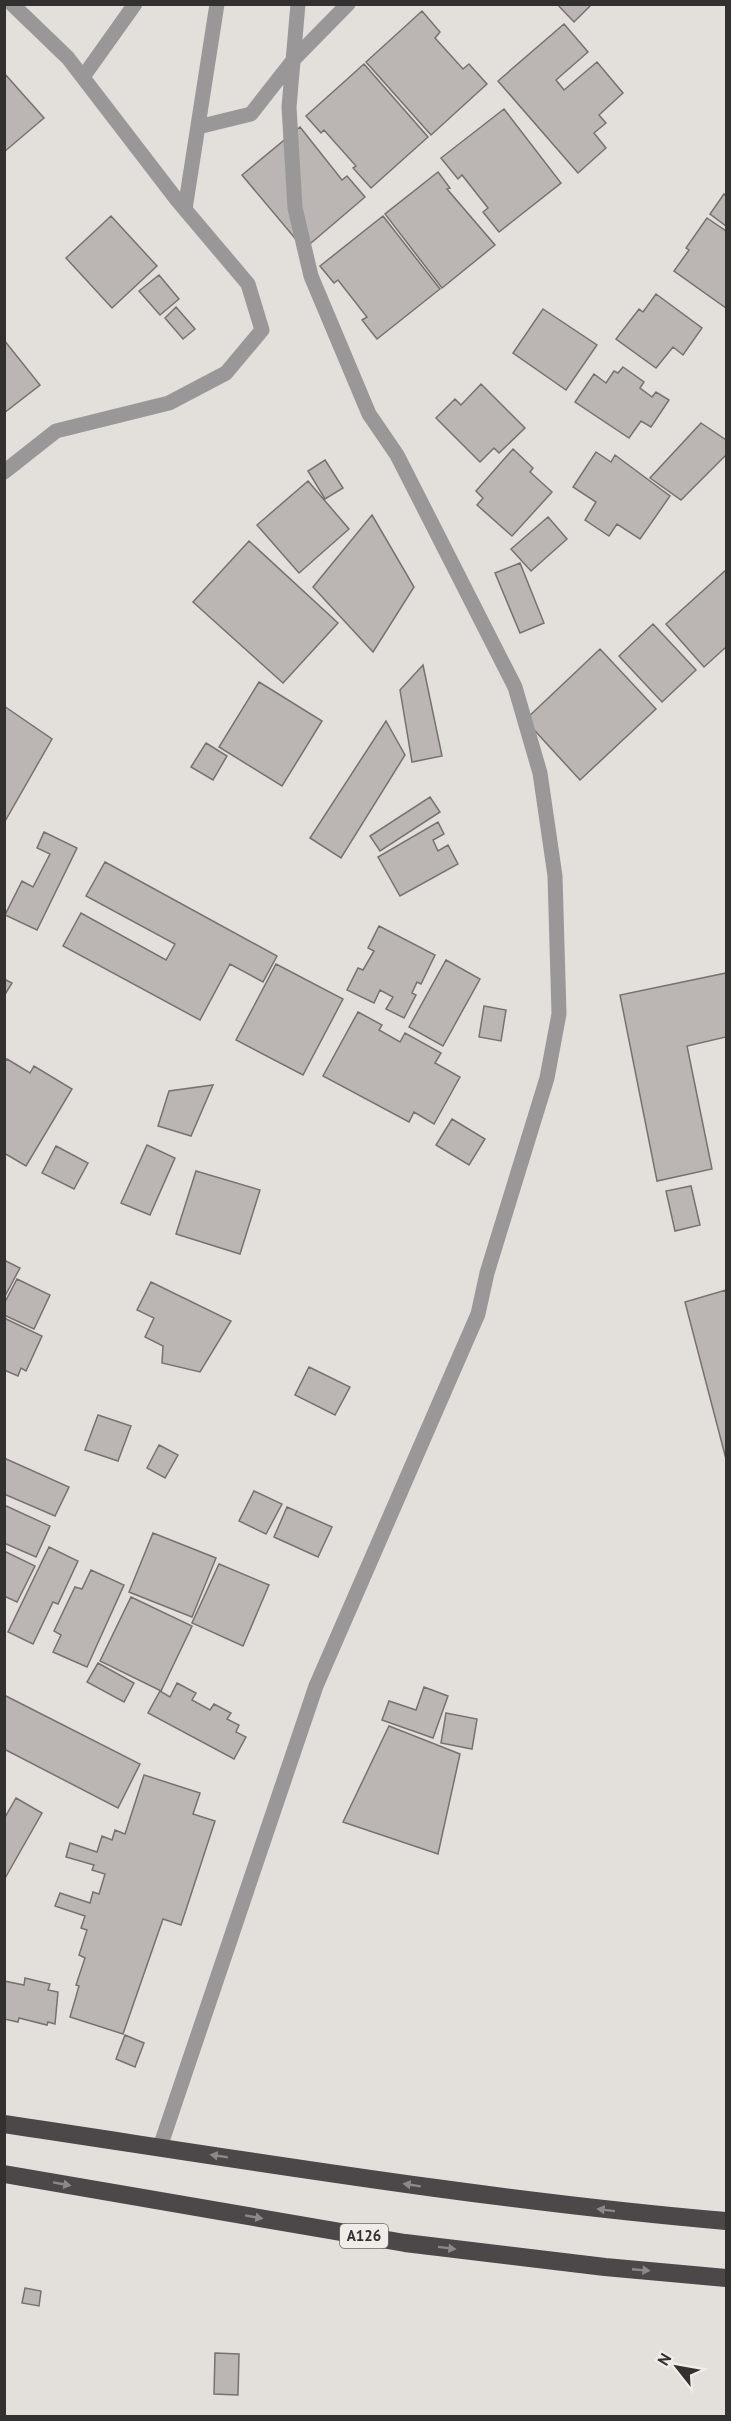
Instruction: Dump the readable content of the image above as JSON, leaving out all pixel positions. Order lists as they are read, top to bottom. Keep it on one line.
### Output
{"streets":{"highway":["A126"]},"north":"top left"}
